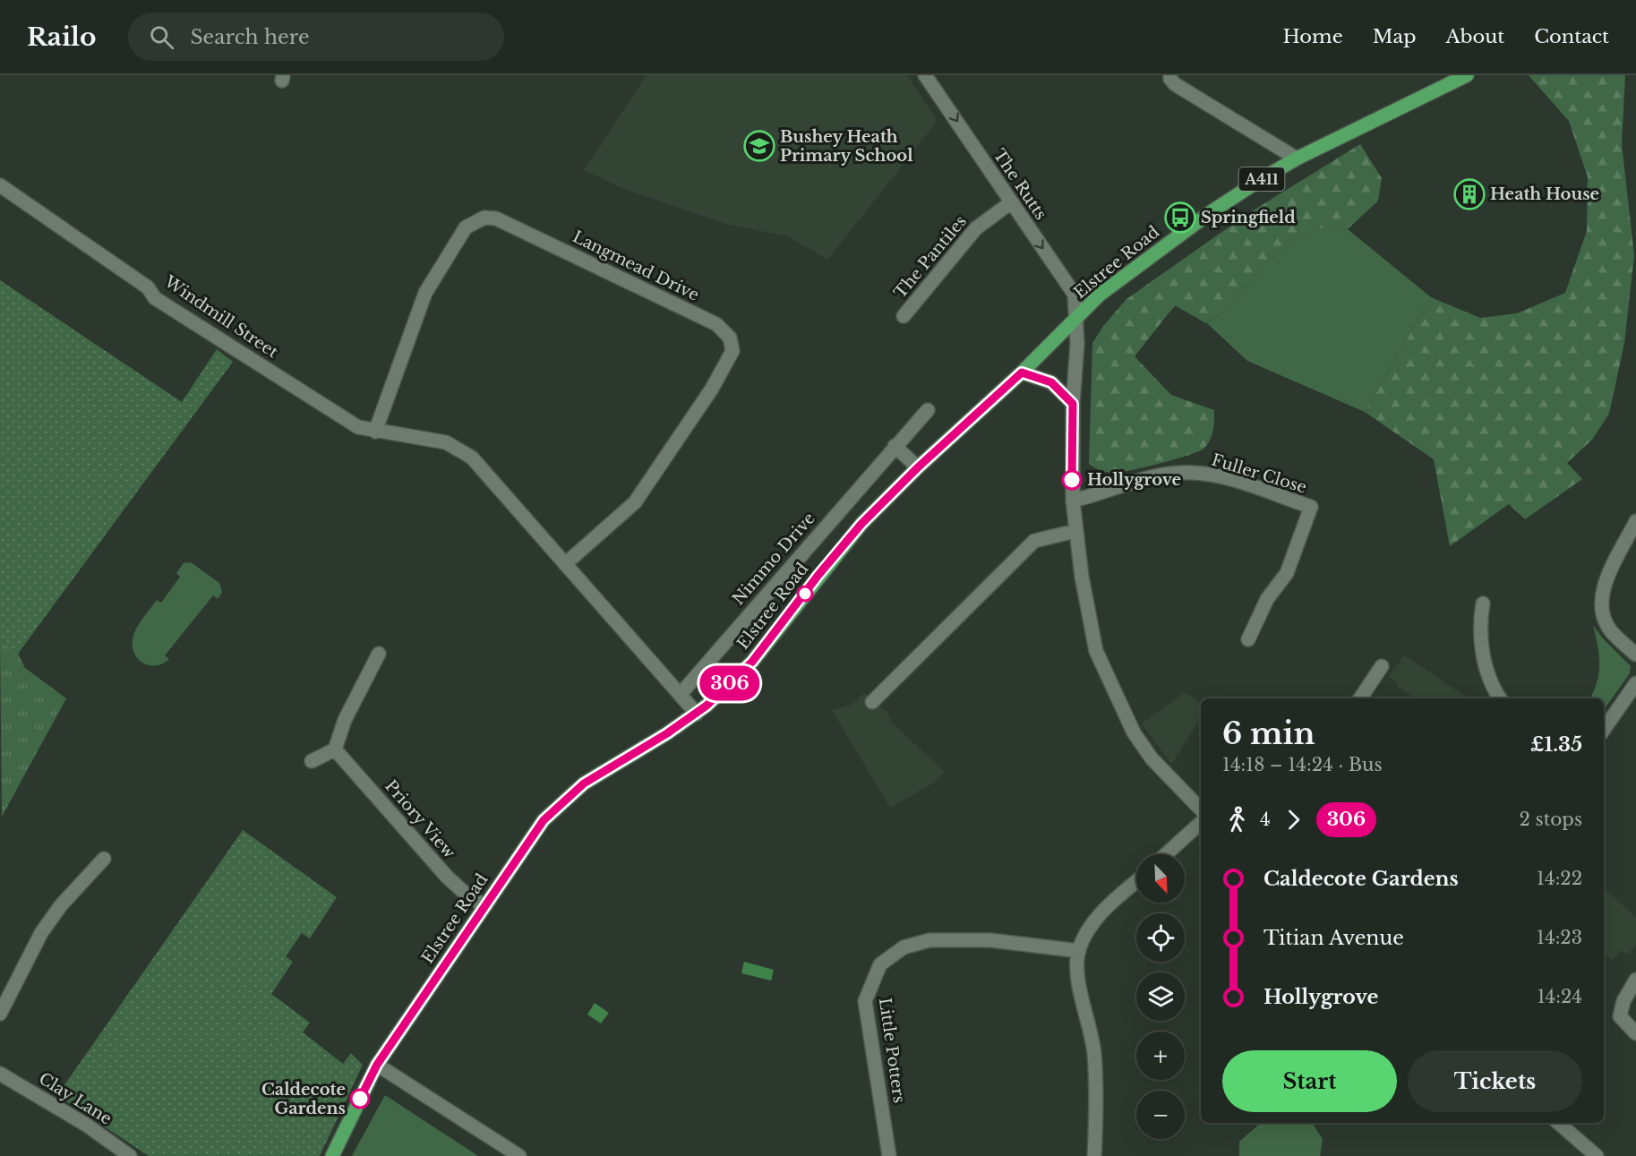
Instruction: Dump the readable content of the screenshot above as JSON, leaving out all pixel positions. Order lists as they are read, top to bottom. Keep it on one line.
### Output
{"streets":{"main road":["A411","Elstree Road"],"street":["The Rutts","The Pantiles","Langmead Drive","Windmill Street","Fuller Close","Nimmo Drive","Priory View","Little Potters","Clay Lane"]},"crossings":[["The Rutts","The Pantiles"],["The Rutts","Elstree Road"],["The Rutts","Fuller Close"],["Elstree Road","Windmill Street"],["Elstree Road","Priory View"],["Langmead Drive","Windmill Street"],["Windmill Street","Nimmo Drive"]],"places":{"school or university":["Bushey Heath Primary School"],"building":["Heath House"],"bus stop":["Springfield"],"other":["Hollygrove","Caldecote Gardens"]},"lines":["bus line 306"],"north":"bottom right","page":{"header":"Railo","search":"Search here","nav":["Home","Map","About","Contact"],"on_map":"306","heading":["6 min","14:18 – 14:24 · Bus","£1.35"],"legs":["4","306","2 stops"],"list":[{"name":"Caldecote Gardens","value":"14:22"},{"name":"Titian Avenue","value":"14:23"},{"name":"Hollygrove","value":"14:24"}],"map_buttons":["+","−"],"buttons":["Start","Tickets"]}}
